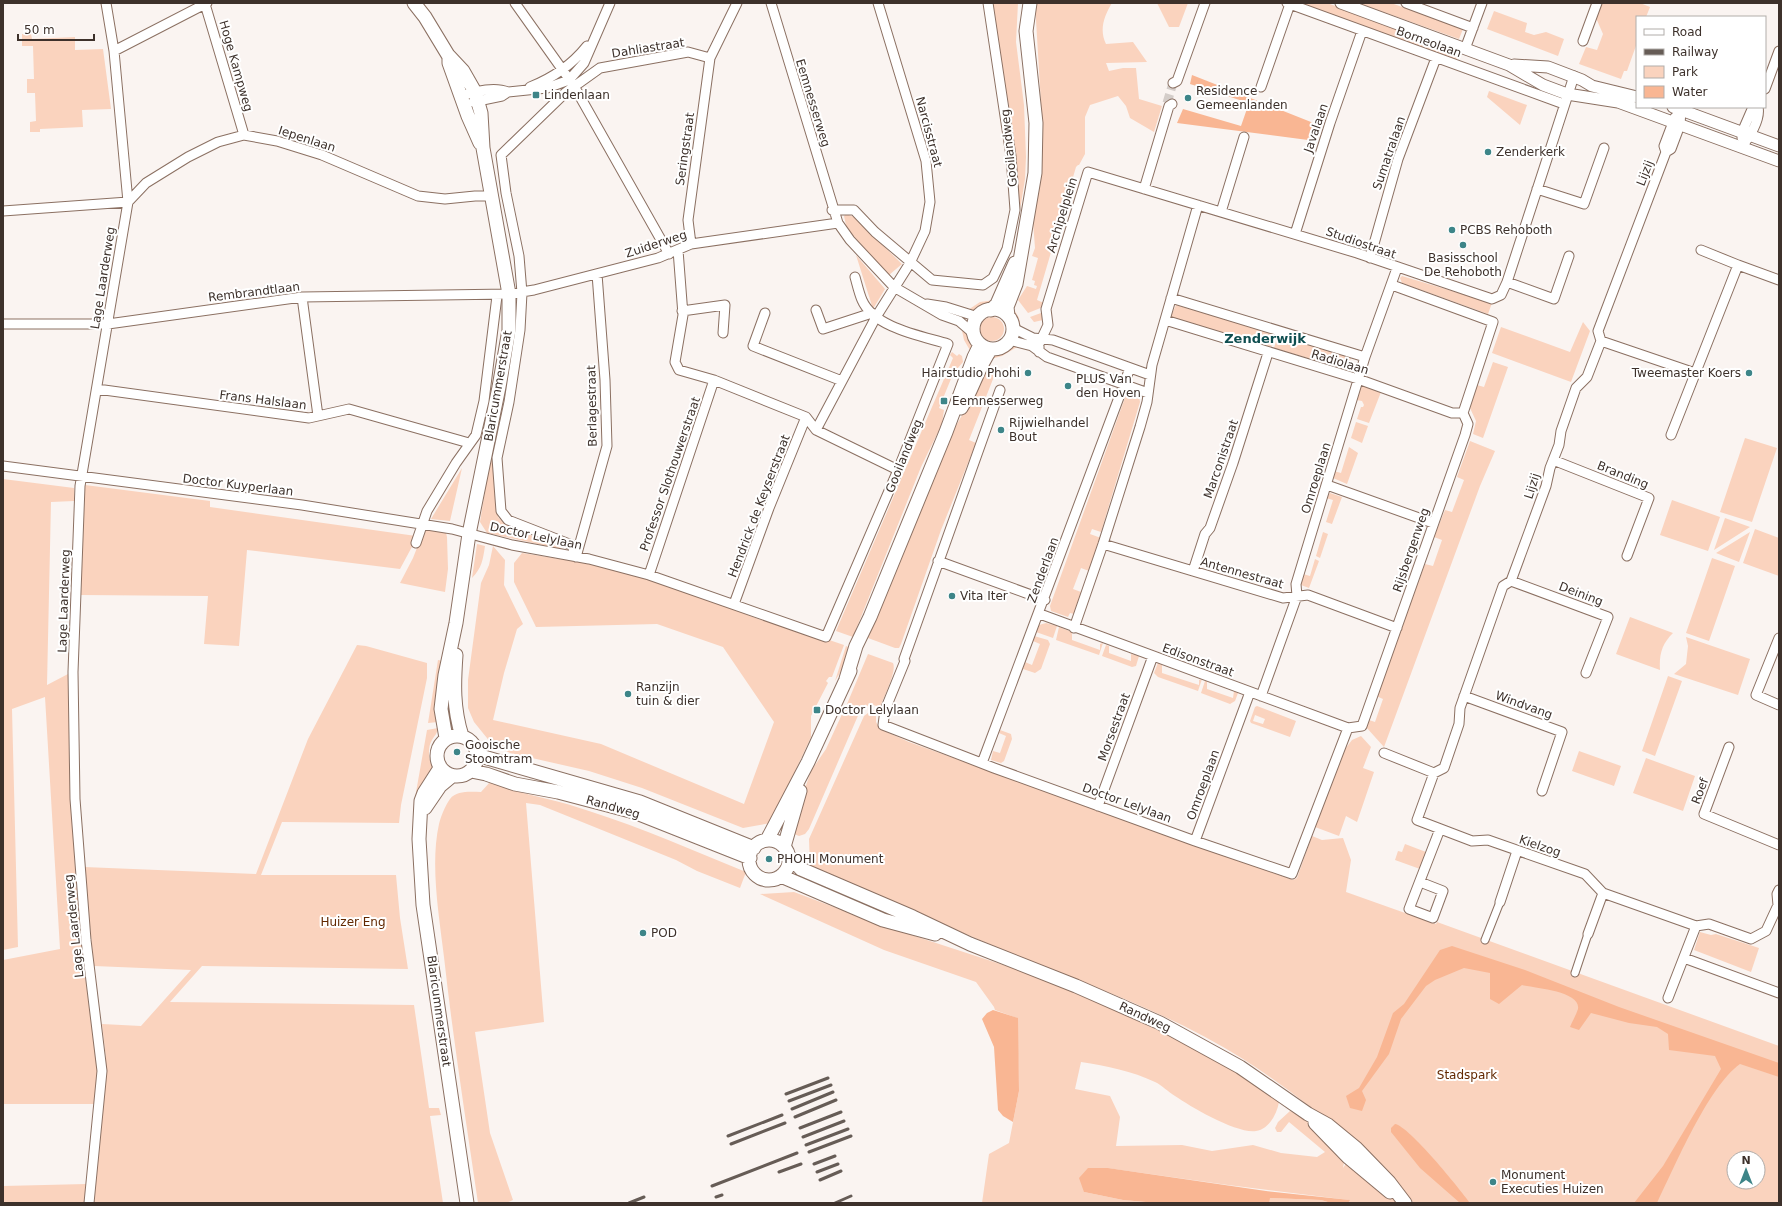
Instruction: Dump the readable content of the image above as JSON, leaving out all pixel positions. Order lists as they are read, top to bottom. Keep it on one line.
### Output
{"streets":{"main road":["Gooilandweg","Blaricummerstraat","Randweg"],"street":["Borneolaan","Dahliastraat","Hoge Kampweg","Eemnesserweg","Javalaan","Narcisstraat","Iepenlaan","Seringstraat","Sumatralaan","Lijzij","Archipelplein","Studiostraat","Zuiderweg","Lage Laarderweg","Rembrandtlaan","Radiolaan","Frans Halslaan","Berlagestraat","Marconistraat","Professor Slothouwerstraat","Branding","Omroeplaan","Doctor Kuyperlaan","Hendrick de Keyserstraat","Doctor Lelylaan","Rijsbergenweg","Zenderlaan","Antennestraat","Deining","Edisonstraat","Windvang","Morsestraat","Roef","Kielzog"]},"crossings":[["Borneolaan","Javalaan"],["Borneolaan","Sumatralaan"],["Borneolaan","Studiostraat"],["Dahliastraat","Seringstraat"],["Dahliastraat","Blaricummerstraat"],["Hoge Kampweg","Iepenlaan"],["Eemnesserweg","Narcisstraat"],["Eemnesserweg","Gooilandweg"],["Eemnesserweg","Zuiderweg"],["Javalaan","Studiostraat"],["Narcisstraat","Gooilandweg"],["Iepenlaan","Lage Laarderweg"],["Iepenlaan","Blaricummerstraat"],["Gooilandweg","Doctor Lelylaan"],["Seringstraat","Zuiderweg"],["Sumatralaan","Studiostraat"],["Lijzij","Branding"],["Lijzij","Deining"],["Lijzij","Windvang"],["Lijzij","Kielzog"],["Archipelplein","Studiostraat"],["Studiostraat","Omroeplaan"],["Zuiderweg","Rembrandtlaan"],["Zuiderweg","Blaricummerstraat"],["Zuiderweg","Berlagestraat"],["Lage Laarderweg","Rembrandtlaan"],["Lage Laarderweg","Frans Halslaan"],["Lage Laarderweg","Doctor Kuyperlaan"],["Rembrandtlaan","Blaricummerstraat"],["Radiolaan","Marconistraat"],["Radiolaan","Omroeplaan"],["Radiolaan","Rijsbergenweg"],["Blaricummerstraat","Frans Halslaan"],["Blaricummerstraat","Berlagestraat"],["Blaricummerstraat","Doctor Kuyperlaan"],["Blaricummerstraat","Doctor Lelylaan"],["Blaricummerstraat","Randweg"],["Berlagestraat","Doctor Lelylaan"],["Marconistraat","Antennestraat"],["Professor Slothouwerstraat","Doctor Lelylaan"],["Omroeplaan","Doctor Lelylaan"],["Omroeplaan","Rijsbergenweg"],["Omroeplaan","Antennestraat"],["Omroeplaan","Edisonstraat"],["Doctor Kuyperlaan","Doctor Lelylaan"],["Hendrick de Keyserstraat","Doctor Lelylaan"],["Doctor Lelylaan","Rijsbergenweg"],["Doctor Lelylaan","Zenderlaan"],["Doctor Lelylaan","Edisonstraat"],["Doctor Lelylaan","Morsestraat"],["Rijsbergenweg","Antennestraat"],["Rijsbergenweg","Edisonstraat"],["Zenderlaan","Edisonstraat"],["Edisonstraat","Morsestraat"]],"districts":["Zenderwijk"],"parks":["Huizer Eng","Stadspark"],"places":{"transit":["Lindenlaan","Eemnesserweg","Doctor Lelylaan"],"other":["Residence Gemeenlanden","Zenderkerk","PCBS Rehoboth","Basisschool De Rehoboth","Hairstudio Phohi","Tweemaster Koers","PLUS Van den Hoven","Rijwielhandel Bout","Vita Iter","Ranzijn tuin & dier","Gooische Stoomtram","PHOHI Monument","POD","Monument Executies Huizen"]},"legend":["Road","Railway","Park","Water"],"scale_bar":"50 m","north":"top"}
